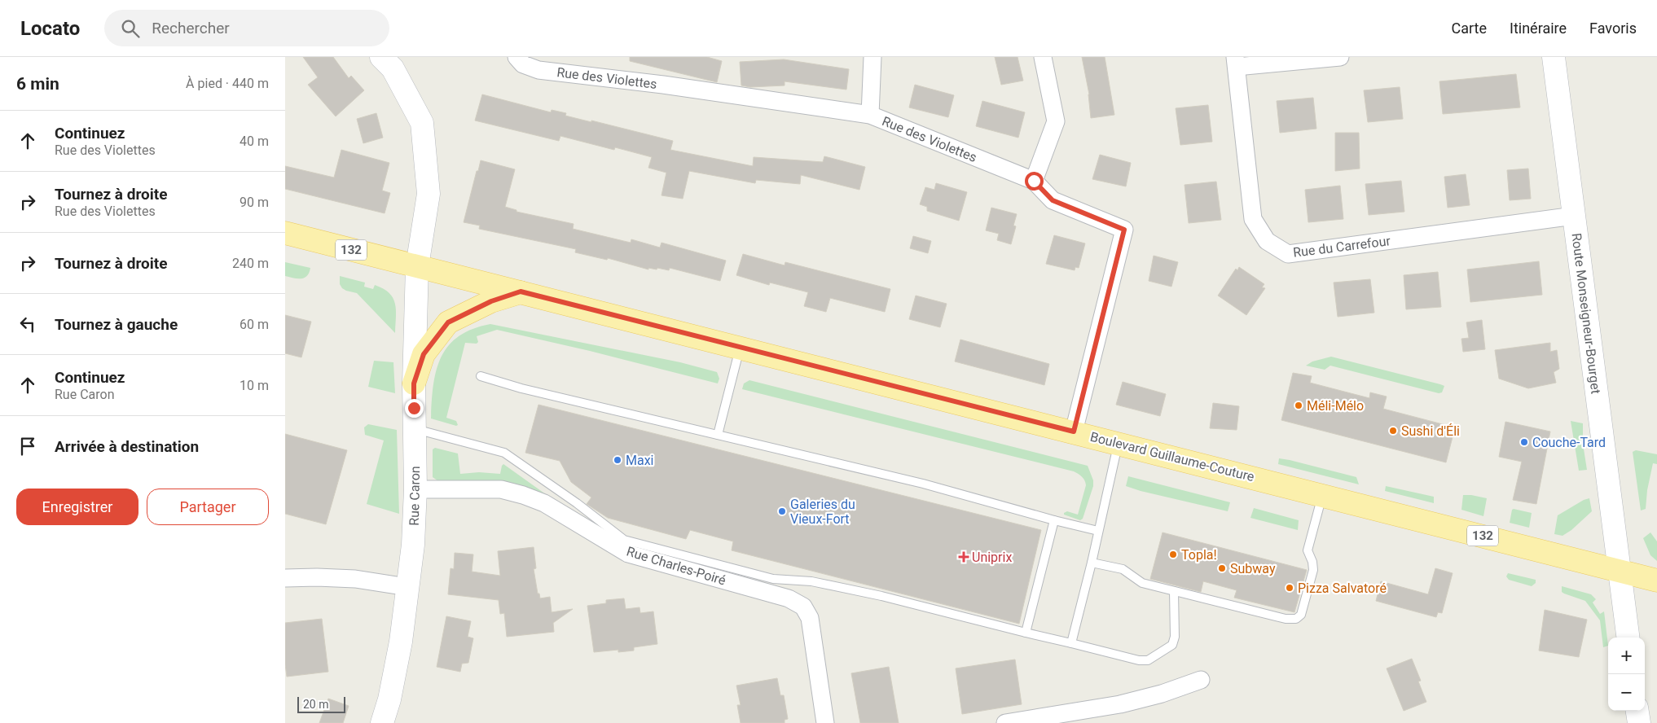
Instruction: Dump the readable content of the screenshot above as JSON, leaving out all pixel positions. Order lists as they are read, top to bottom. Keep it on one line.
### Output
{"streets":{"main road":["132","Boulevard Guillaume-Couture"],"street":["Rue des Violettes","Rue du Carrefour","Route Monseigneur-Bourget","Rue Caron","Rue Charles-Poiré"]},"crossings":[["Rue des Violettes","Boulevard Guillaume-Couture"],["Rue du Carrefour","Route Monseigneur-Bourget"],["Route Monseigneur-Bourget","Boulevard Guillaume-Couture"],["Boulevard Guillaume-Couture","Rue Caron"],["Rue Caron","Rue Charles-Poiré"]],"places":{"other":["Méli-Mélo","Sushi d'Éli","Couche-Tard","Maxi","Galeries du Vieux-Fort","Topla!","Subway","Pizza Salvatoré"],"health":["Uniprix"]},"scale_bar":"20 m","page":{"header":"Locato","search":"Rechercher","nav":["Carte","Itinéraire","Favoris"],"heading":["6 min","À pied · 440 m"],"list":[["Continuez","Rue des Violettes","40 m"],["Tournez à droite","Rue des Violettes","90 m"],["Tournez à droite","240 m"],["Tournez à gauche","60 m"],["Continuez","Rue Caron","10 m"],"Arrivée à destination"],"buttons":["Enregistrer","Partager"],"map_buttons":["+","−"],"scale":"20 m"}}
